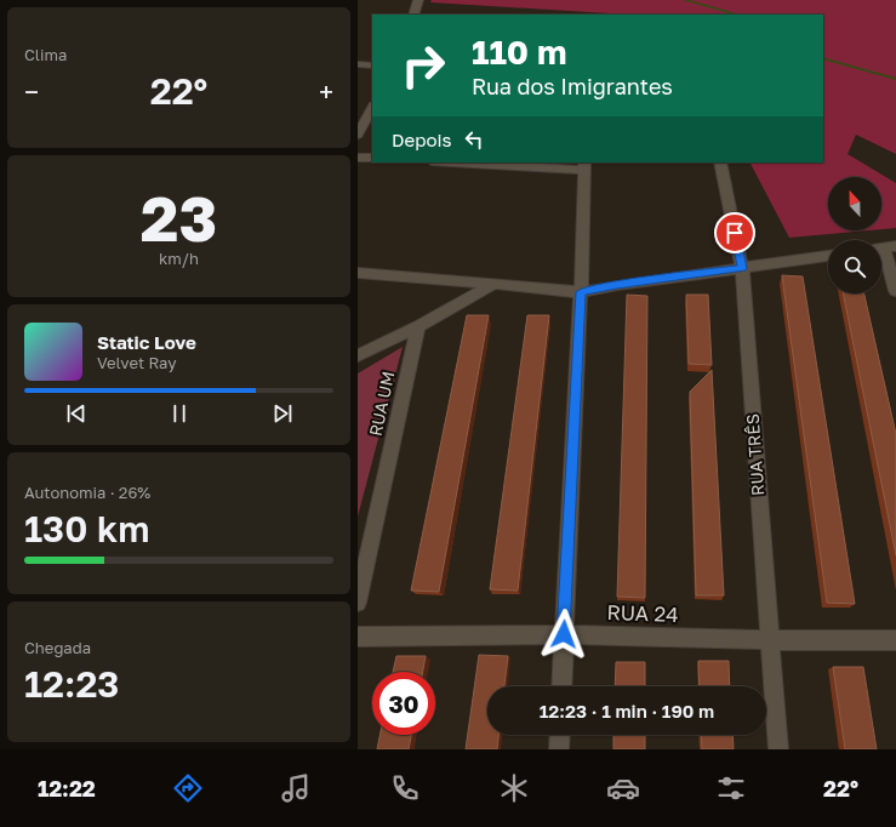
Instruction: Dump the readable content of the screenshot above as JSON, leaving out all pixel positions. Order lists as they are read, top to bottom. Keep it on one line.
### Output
{"streets":{"street":["RUA UM","RUA TRÊS","RUA 24"]},"crossings":[["RUA TRÊS","RUA 24"]],"north":"top","page":{"tile":["Clima",["23","km/h"],["Autonomia · 26%","130 km"],["Chegada","12:23"]],"turn":["110 m","Rua dos Imigrantes"],"heat":["−","22°","+"],"then":"Depois","song":["Static Love","Velvet Ray"],"limit":"30","trip":"12:23 · 1 min · 190 m","tabs":["12:22","22°"]}}
